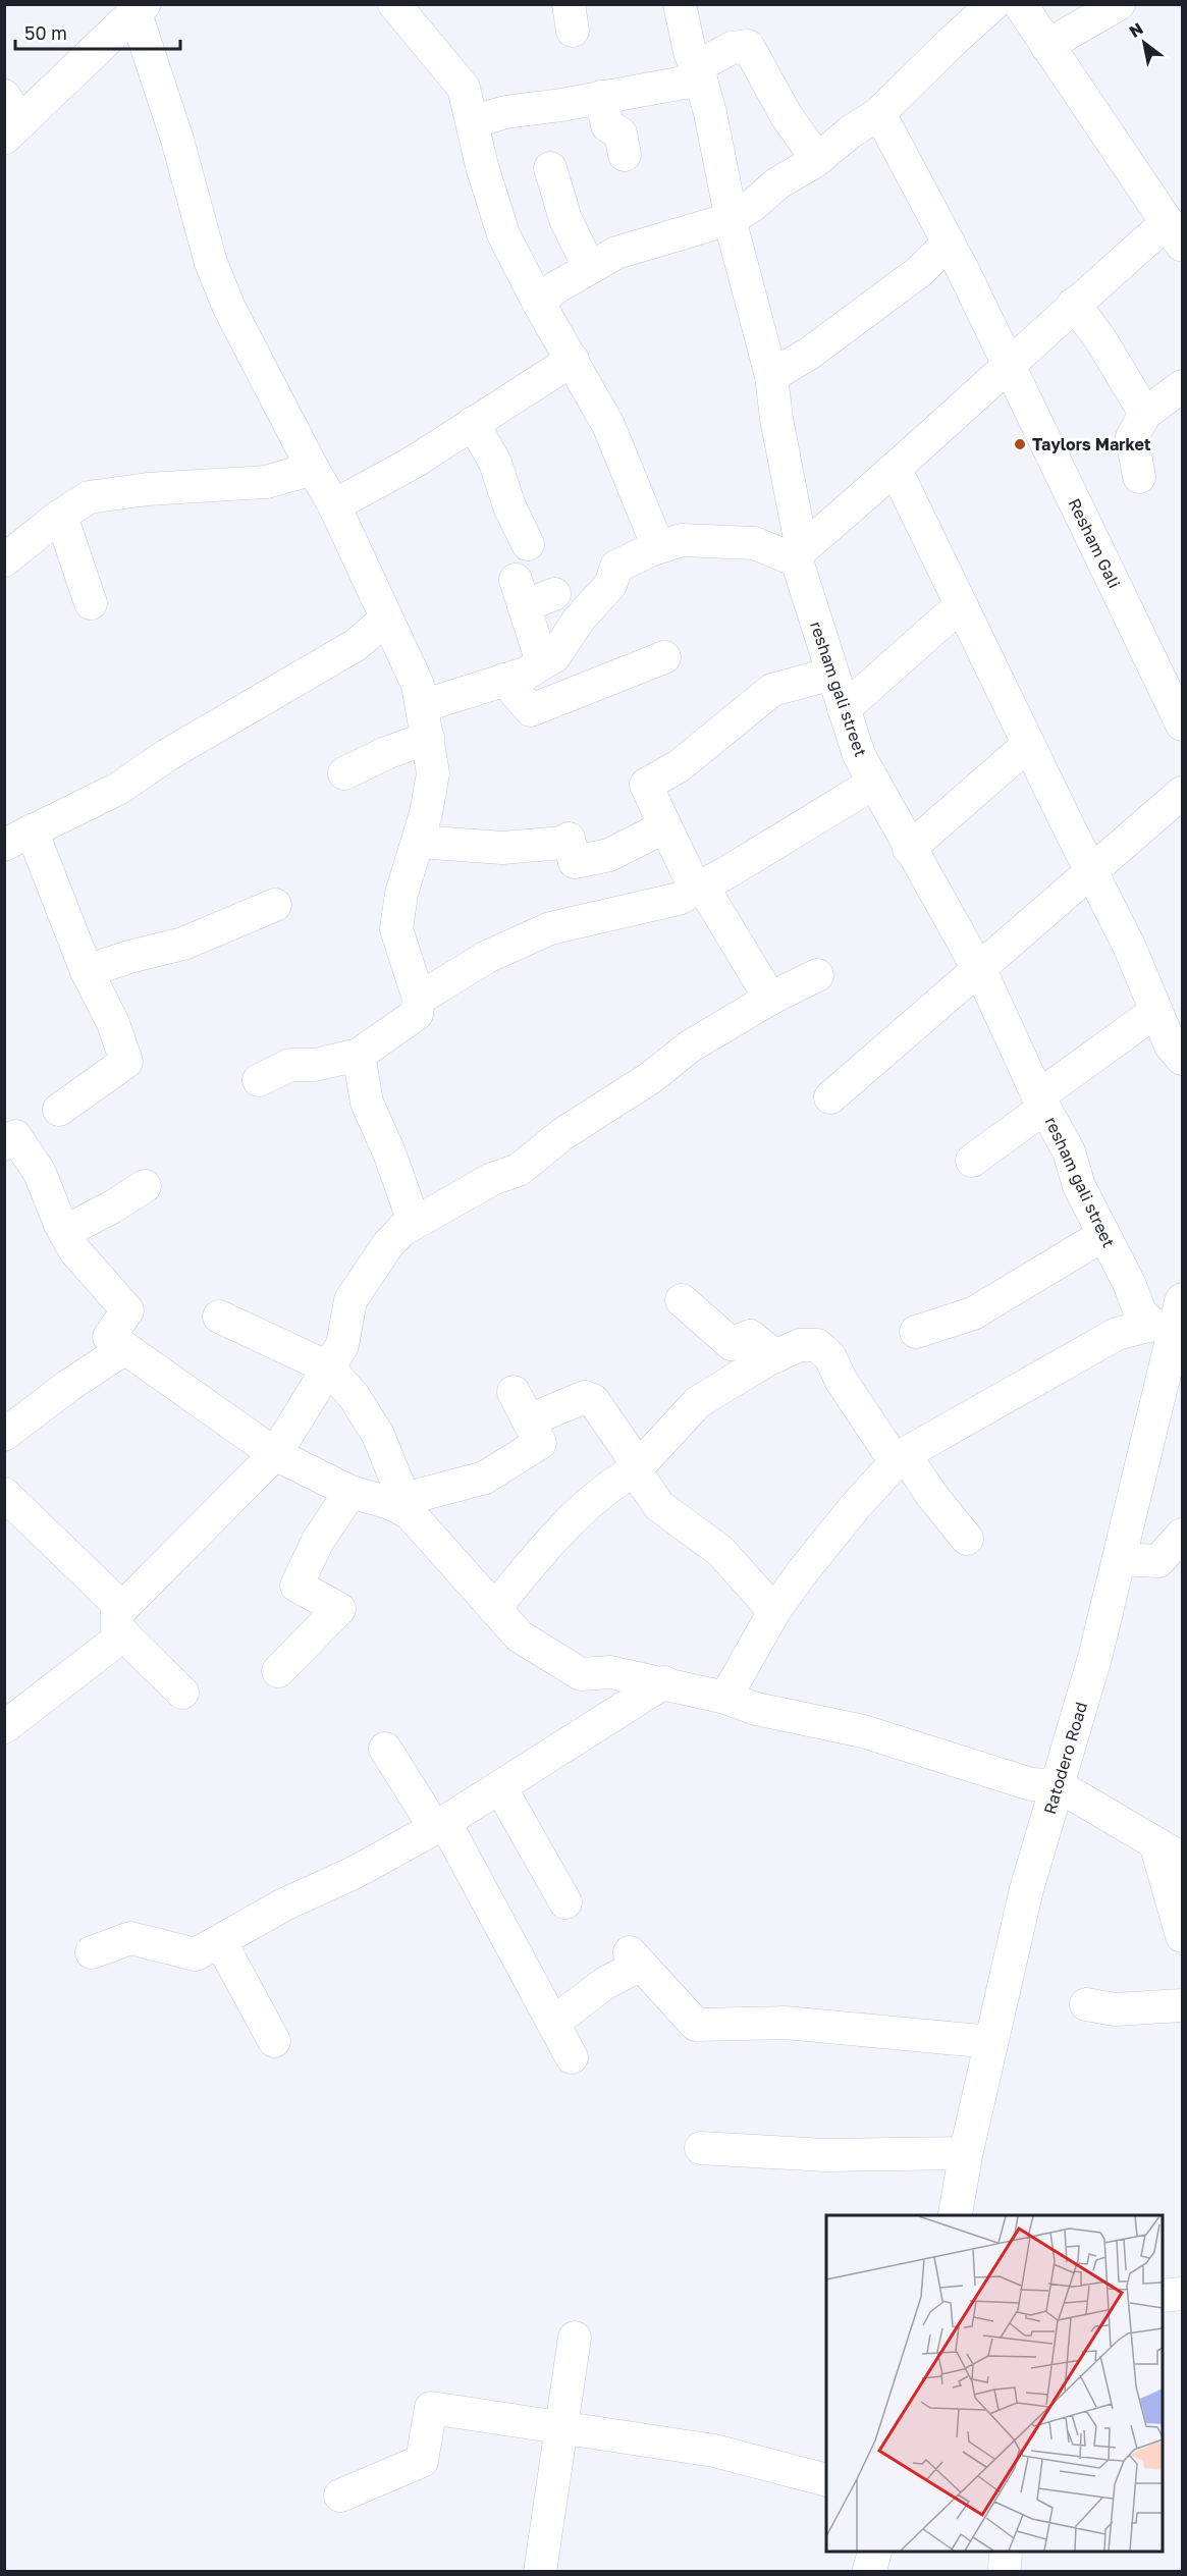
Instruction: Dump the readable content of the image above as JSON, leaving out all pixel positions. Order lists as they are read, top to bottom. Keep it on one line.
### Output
{"streets":{"main road":["Ratodero Road"],"street":["Resham Gali","resham gali street"]},"crossings":[["resham gali street","Ratodero Road"]],"places":["Taylors Market"],"scale_bar":"50 m","north":"top left"}
